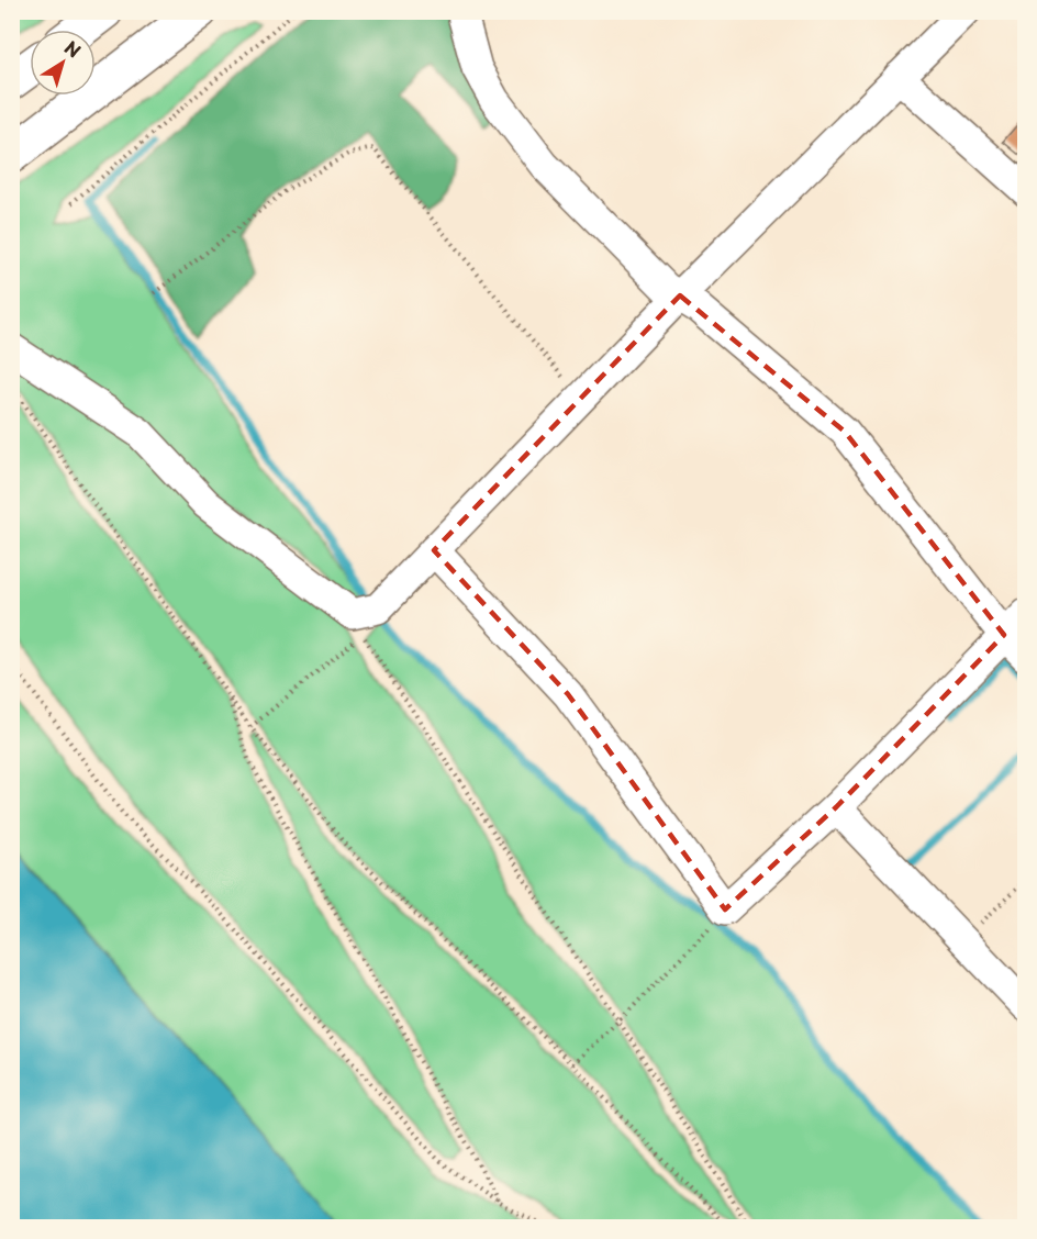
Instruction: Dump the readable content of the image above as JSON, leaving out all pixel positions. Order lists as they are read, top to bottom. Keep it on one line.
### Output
{"north":"top right"}
